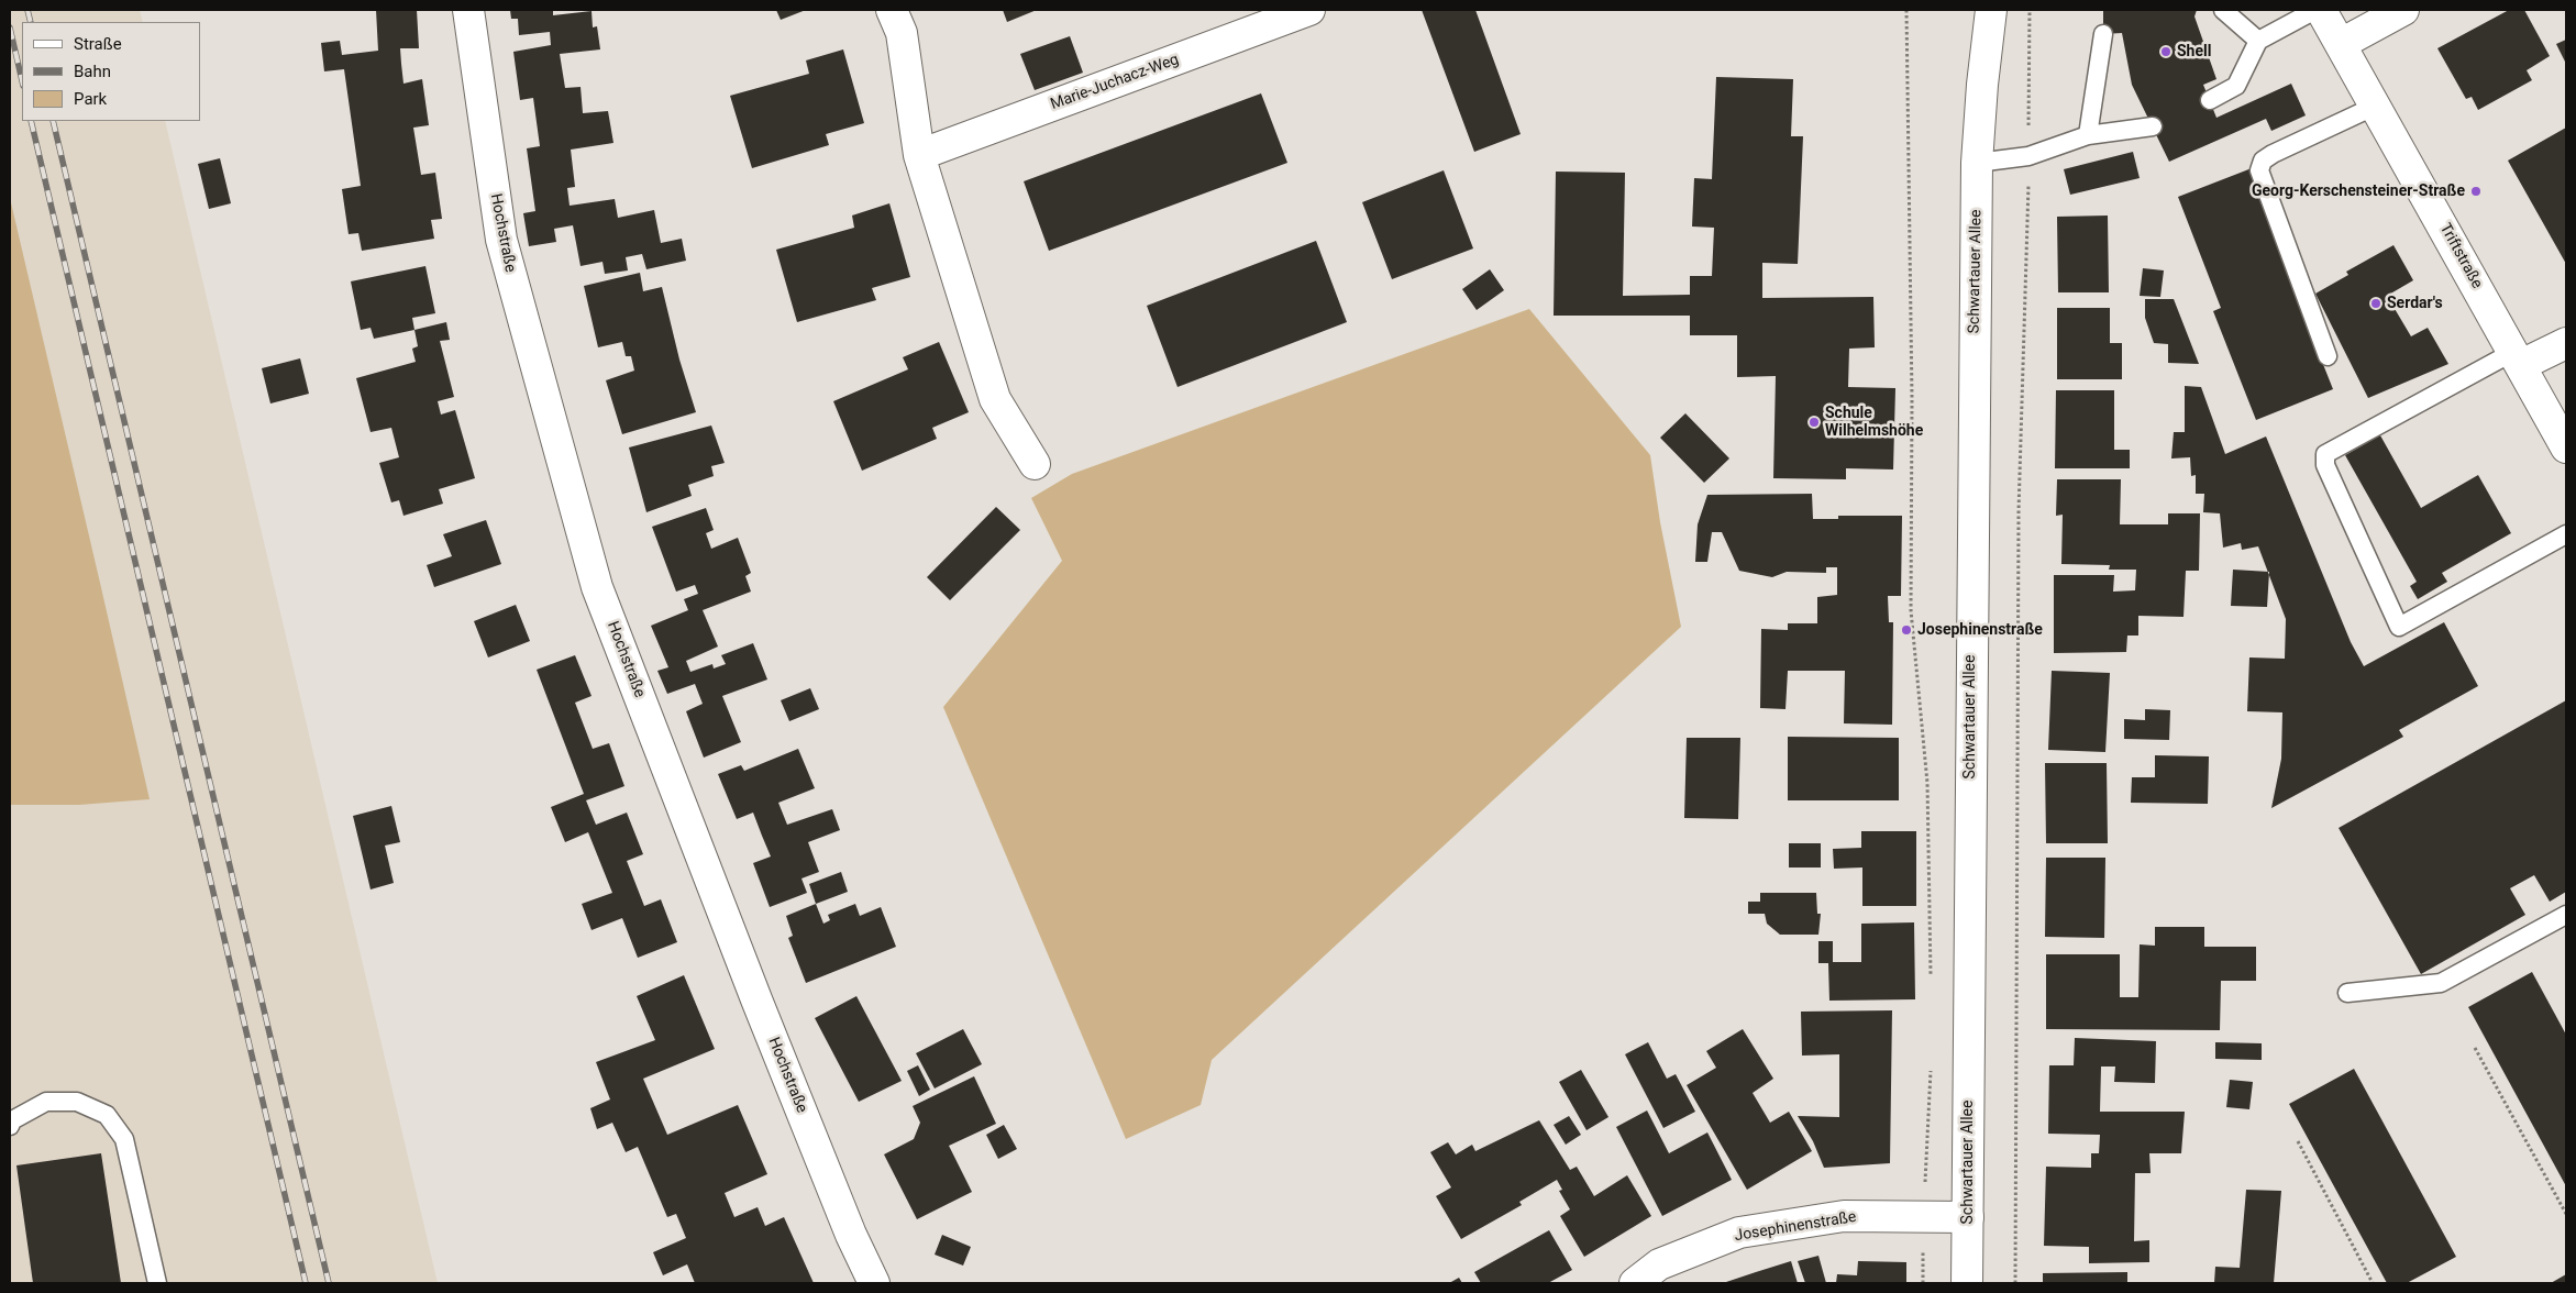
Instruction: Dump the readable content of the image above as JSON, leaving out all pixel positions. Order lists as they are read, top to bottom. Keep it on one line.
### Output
{"streets":{"street":["Marie-Juchacz-Weg","Hochstraße","Triftstraße","Schwartauer Allee","Josephinenstraße"]},"crossings":[["Schwartauer Allee","Josephinenstraße"]],"places":["Shell","Georg-Kerschensteiner-Straße","Serdar's","Schule Wilhelmshöhe","Josephinenstraße"],"legend":["Straße","Bahn","Park"]}
